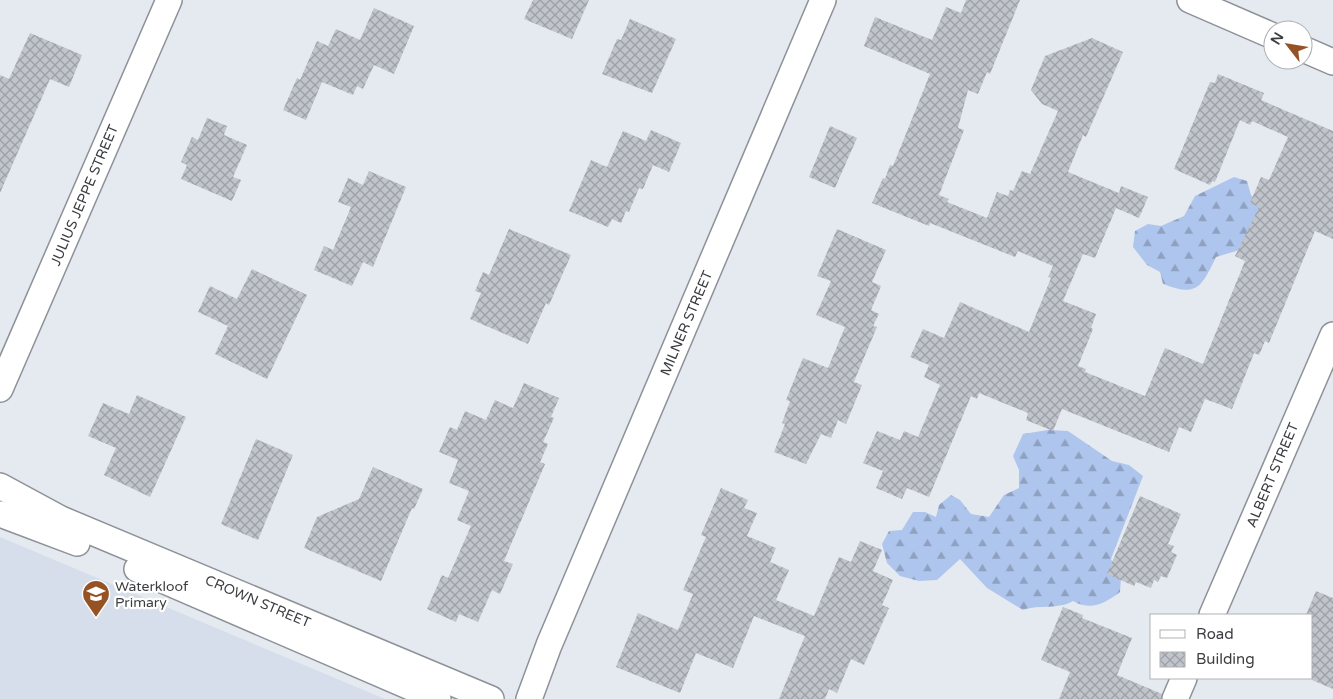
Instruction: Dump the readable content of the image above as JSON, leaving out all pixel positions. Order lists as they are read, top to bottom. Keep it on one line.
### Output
{"streets":{"street":["JULIUS JEPPE STREET","MILNER STREET","ALBERT STREET","CROWN STREET"]},"places":{"school or university":["Waterkloof Primary"]},"legend":["Road","Building"],"north":"top left"}
